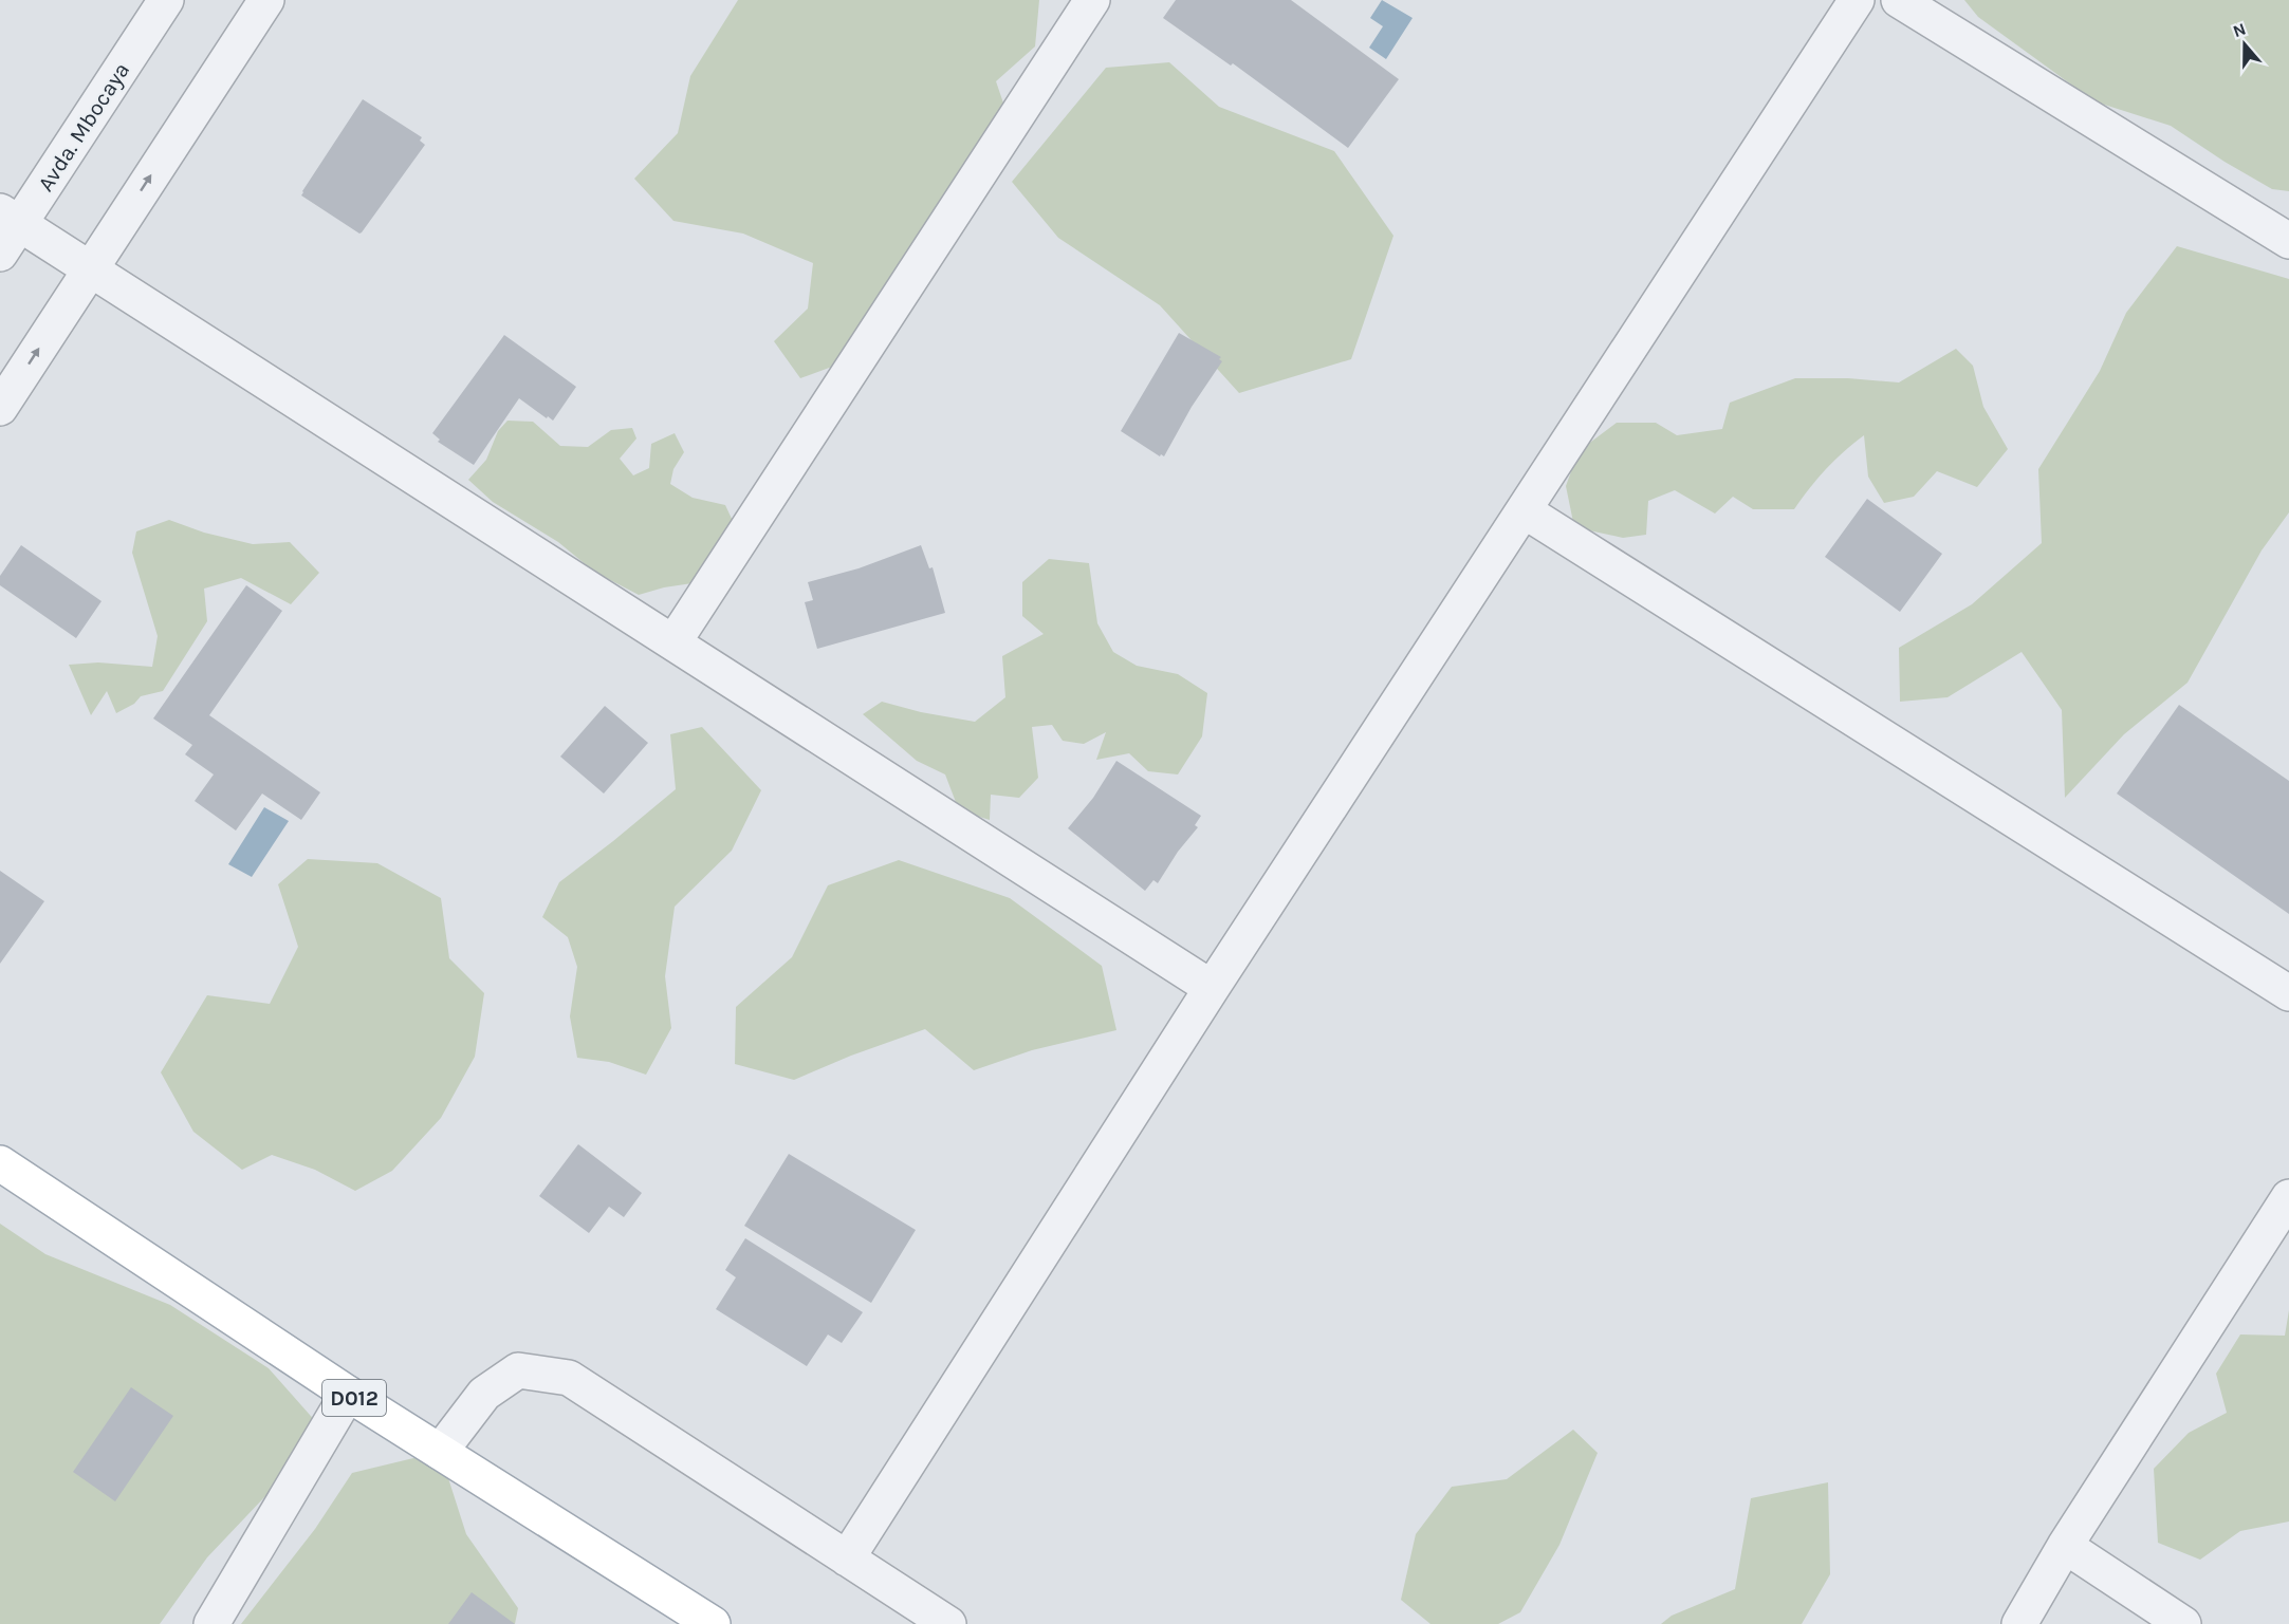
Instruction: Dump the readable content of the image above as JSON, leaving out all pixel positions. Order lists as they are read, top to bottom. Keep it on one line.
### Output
{"streets":{"main road":["D012"],"street":["Avda. Mbocaya"]},"north":"top"}
